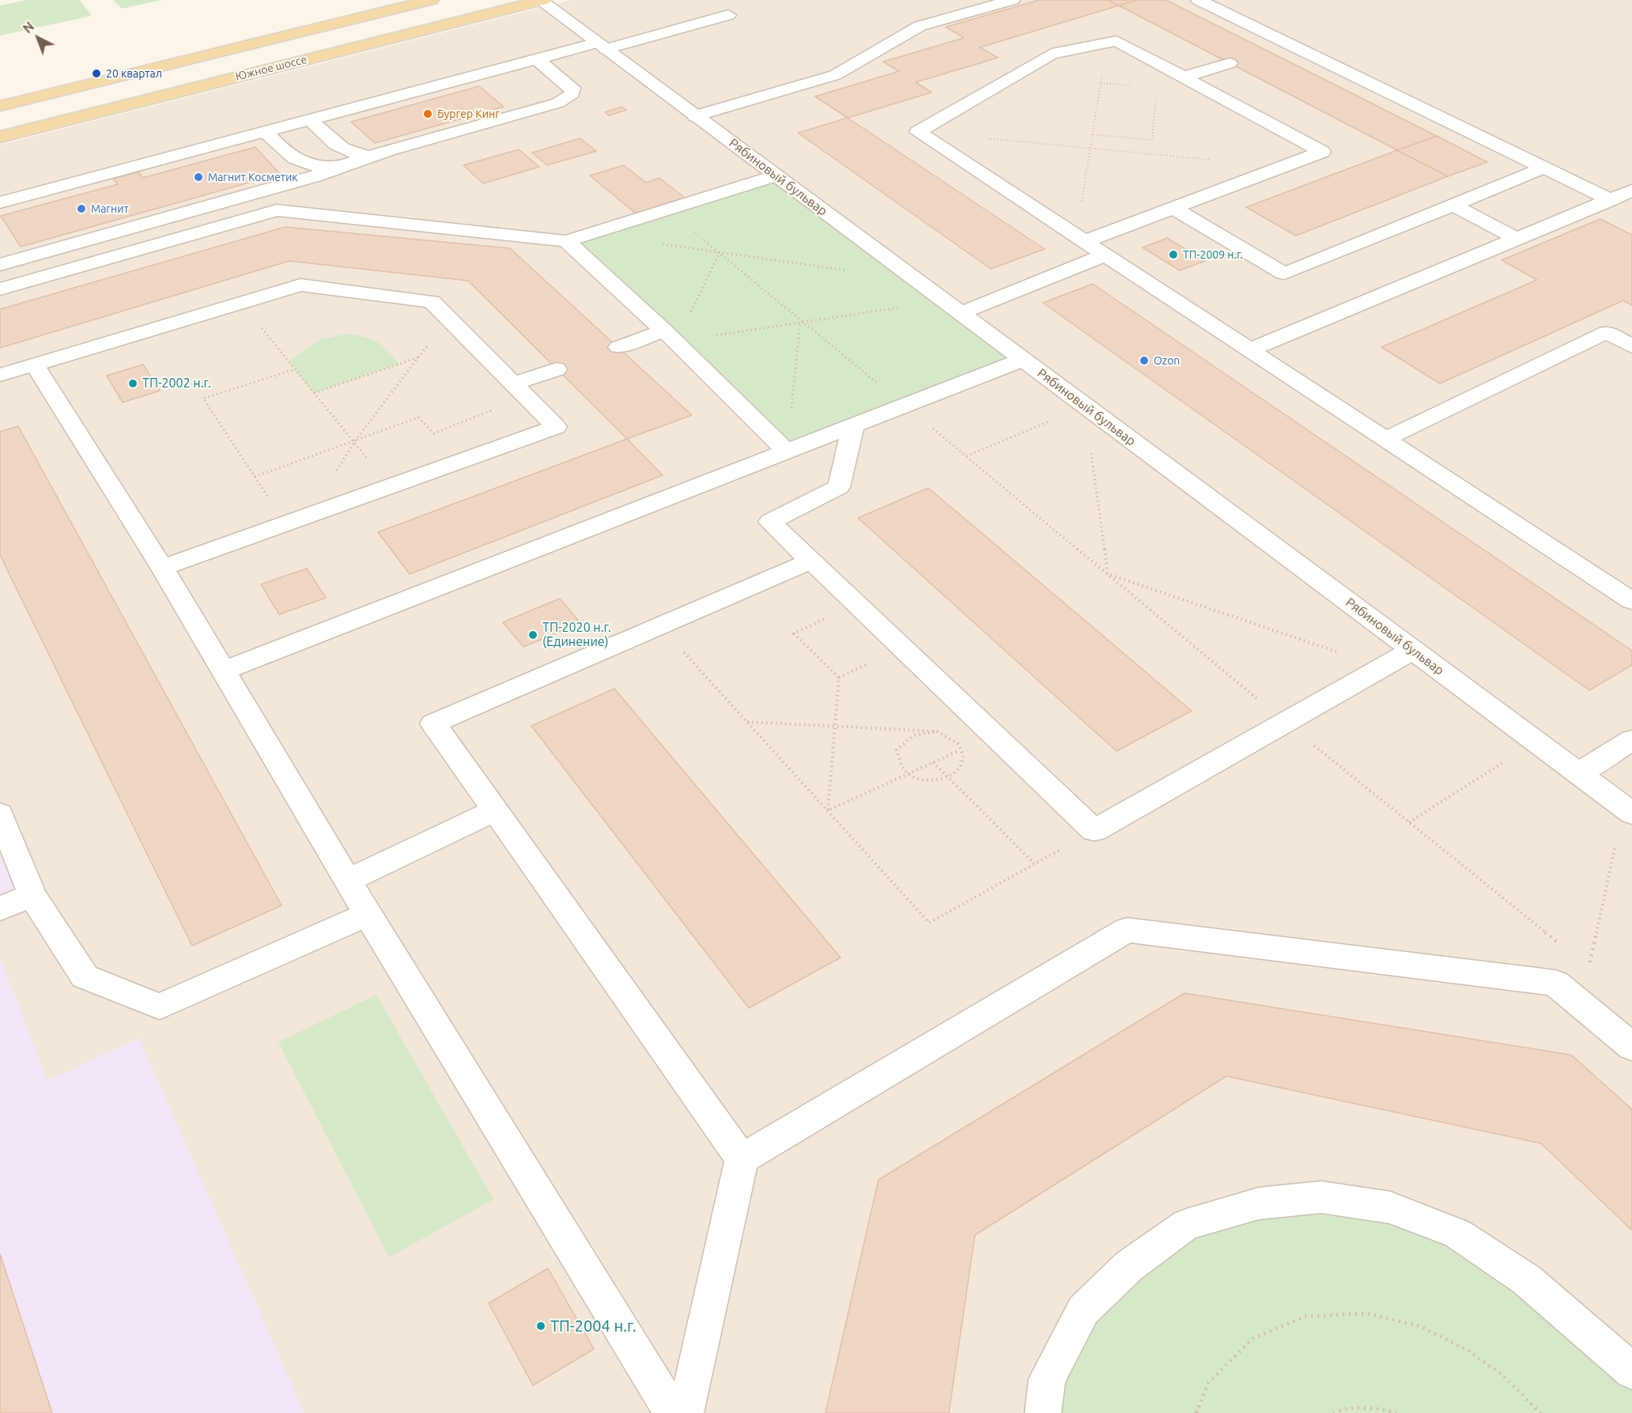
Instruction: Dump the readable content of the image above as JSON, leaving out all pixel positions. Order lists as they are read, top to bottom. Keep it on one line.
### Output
{"streets":{"main road":["Южное шоссе"],"street":["Рябиновый бульвар"]},"crossings":[["Южное шоссе","Рябиновый бульвар"]],"places":["20 квартал","Бургер Кинг","Магнит Косметик","Магнит","ТП-2009 н.г.","Ozon","ТП-2002 н.г.","ТП-2020 н.г. (Единение)","ТП-2004 н.г."],"north":"top left"}
